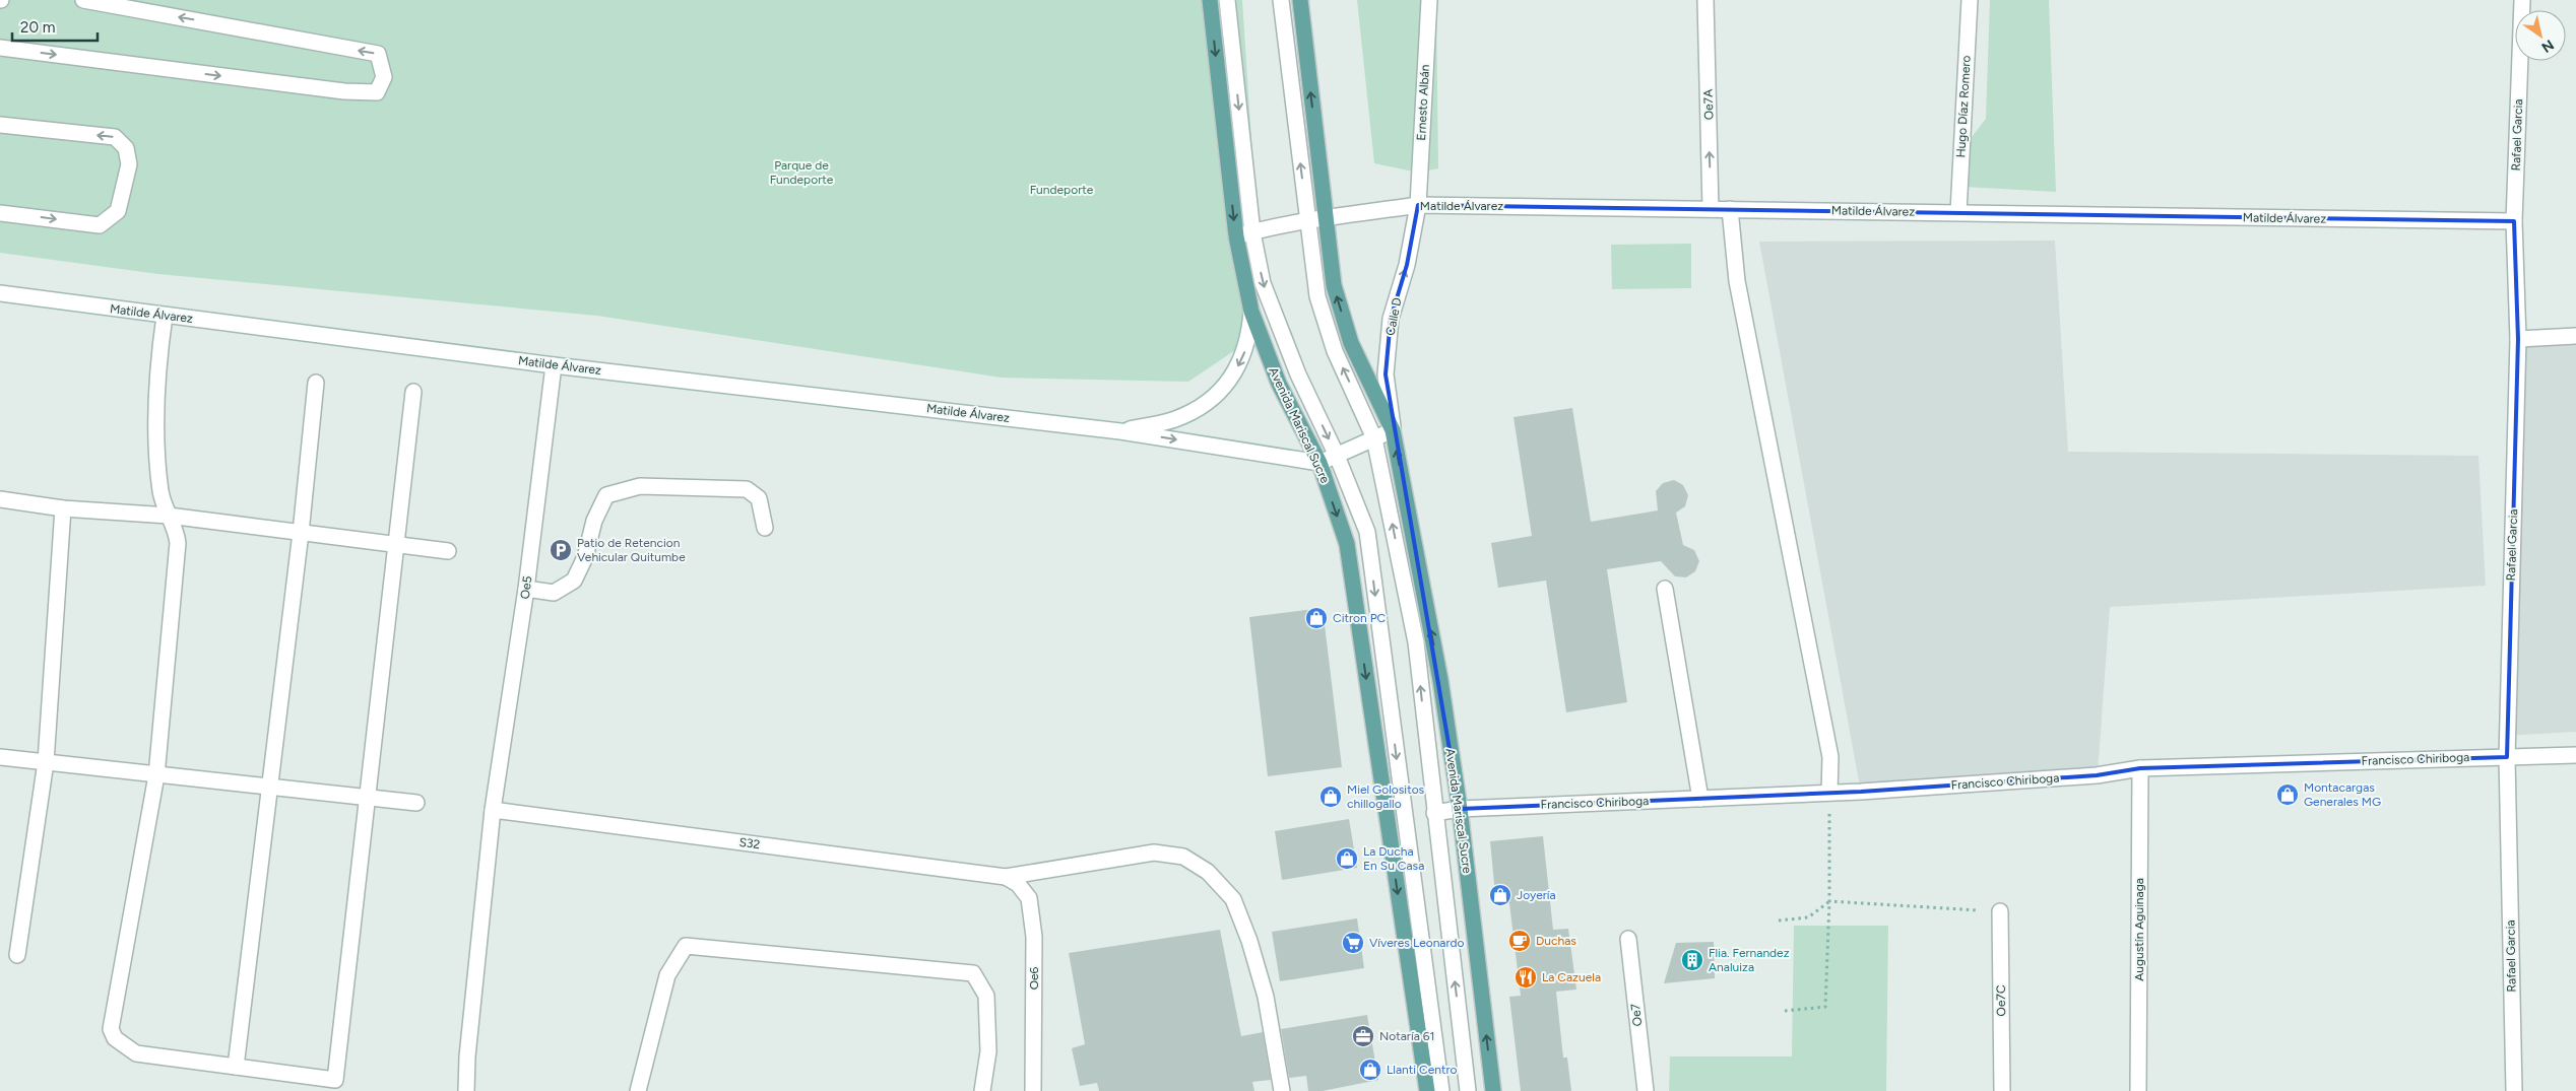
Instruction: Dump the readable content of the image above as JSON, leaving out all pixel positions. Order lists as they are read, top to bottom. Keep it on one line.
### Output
{"streets":{"main road":["Avenida Mariscal Sucre"],"street":["Ernesto Albán","Oe7A","Hugo Díaz Romero","Rafael Garcia","Matilde Álvarez","Calle D","Oe5","Francisco Chiriboga","S32","Augustín Aguinaga","Oe6","Oe7C","Oe7"]},"crossings":[["Ernesto Albán","Matilde Álvarez"],["Ernesto Albán","Calle D"],["Oe7A","Matilde Álvarez"],["Hugo Díaz Romero","Matilde Álvarez"],["Rafael Garcia","Matilde Álvarez"],["Rafael Garcia","Francisco Chiriboga"],["Matilde Álvarez","Calle D"],["Matilde Álvarez","Avenida Mariscal Sucre"],["Matilde Álvarez","Oe5"],["Calle D","Avenida Mariscal Sucre"],["Avenida Mariscal Sucre","Francisco Chiriboga"],["Oe5","S32"],["Francisco Chiriboga","Augustín Aguinaga"],["S32","Oe6"]],"one_way":["Oe7A"],"parks":["Parque de Fundeporte","Fundeporte"],"places":{"parking":["Patio de Retencion Vehicular Quitumbe"],"shop":["Citron PC","Montacargas Generales MG","Miel Golositos chillogallo","La Ducha En Su Casa","Joyería","Llanti Centro"],"cafe":["Duchas"],"supermarket":["Víveres Leonardo"],"building":["Flia. Fernandez Analuiza"],"restaurant":["La Cazuela"],"office":["Notaría 61"]},"scale_bar":"20 m","north":"bottom right"}
